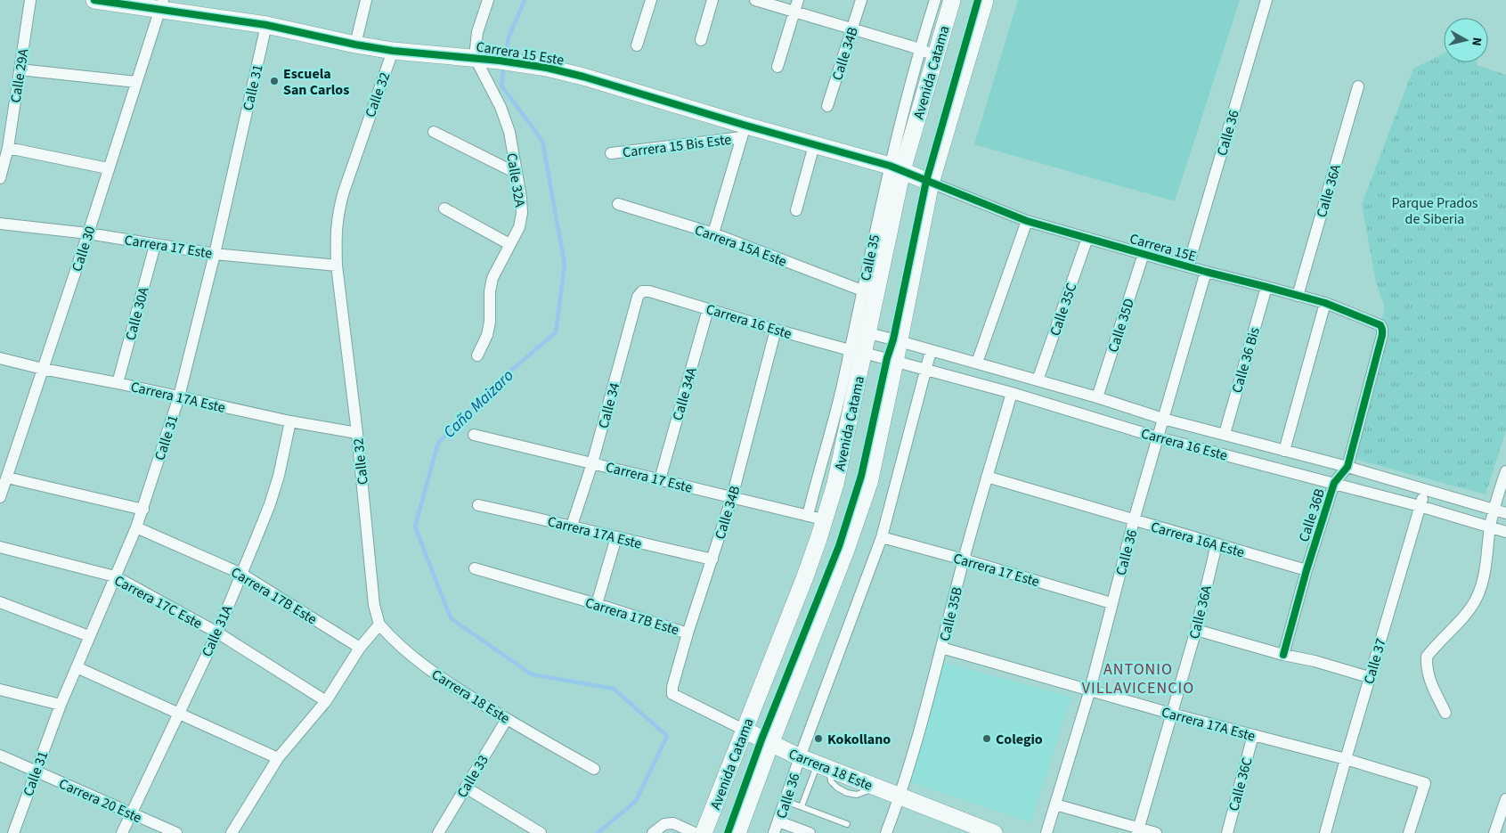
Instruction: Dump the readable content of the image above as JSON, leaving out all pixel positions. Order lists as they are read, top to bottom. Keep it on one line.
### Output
{"streets":{"main road":["Carrera 15 Este","Avenida Catama","Carrera 18 Este"],"street":["Calle 34B","Calle 29A","Calle 31","Calle 32","Calle 36","Carrera 15 Bis Este","Calle 32A","Calle 36A","Carrera 15A Este","Carrera 17 Este","Carrera 15E","Calle 30","Calle 35","Calle 35C","Calle 30A","Carrera 16 Este","Calle 35D","Calle 36 Bis","Calle 34A","Carrera 17A Este","Calle 34","Calle 36B","Carrera 16A Este","Carrera 17B Este","Carrera 17C Este","Calle 35B","Calle 31A","Calle 37","Calle 33","Calle 36C","Carrera 20 Este"]},"crossings":[["Carrera 15 Este","Avenida Catama"],["Carrera 15 Este","Calle 31"],["Carrera 15 Este","Calle 32"],["Carrera 15 Este","Carrera 15 Bis Este"],["Carrera 15 Este","Calle 32A"],["Carrera 15 Este","Carrera 15E"],["Carrera 15 Este","Calle 30"],["Carrera 15 Este","Calle 35"],["Calle 34B","Carrera 17 Este"],["Calle 34B","Carrera 16 Este"],["Calle 34B","Carrera 17A Este"],["Calle 34B","Carrera 17B Este"],["Calle 34B","Carrera 18 Este"],["Avenida Catama","Carrera 17 Este"],["Avenida Catama","Carrera 15E"],["Avenida Catama","Calle 35"],["Avenida Catama","Carrera 16 Este"],["Avenida Catama","Carrera 18 Este"],["Calle 31","Carrera 17 Este"],["Calle 31","Carrera 17A Este"],["Calle 31","Carrera 17B Este"],["Calle 31","Carrera 17C Este"],["Calle 31","Carrera 20 Este"],["Calle 32","Carrera 17 Este"],["Calle 32","Carrera 17A Este"],["Calle 32","Carrera 18 Este"],["Calle 36","Carrera 17 Este"],["Calle 36","Carrera 15E"],["Calle 36","Carrera 16 Este"],["Calle 36","Carrera 17A Este"],["Calle 36","Carrera 16A Este"],["Calle 36","Carrera 18 Este"],["Calle 36A","Carrera 15E"],["Calle 36A","Carrera 17A Este"],["Calle 36A","Carrera 16A Este"],["Carrera 15A Este","Calle 35"],["Carrera 17 Este","Calle 30"],["Carrera 17 Este","Calle 30A"],["Carrera 17 Este","Calle 34A"],["Carrera 17 Este","Calle 34"],["Carrera 17 Este","Calle 35B"],["Carrera 15E","Calle 35C"],["Carrera 15E","Calle 35D"],["Carrera 15E","Calle 36 Bis"],["Carrera 15E","Calle 36B"],["Calle 30","Carrera 17A Este"],["Calle 35","Carrera 16 Este"],["Calle 35C","Carrera 16 Este"],["Calle 30A","Carrera 17A Este"],["Carrera 16 Este","Calle 35D"],["Carrera 16 Este","Calle 36 Bis"],["Carrera 16 Este","Calle 34A"],["Carrera 16 Este","Calle 34"],["Carrera 16 Este","Calle 36B"],["Carrera 16 Este","Calle 35B"],["Carrera 16 Este","Calle 37"],["Carrera 17A Este","Calle 34"],["Carrera 17A Este","Calle 35B"],["Carrera 17A Este","Calle 31A"],["Carrera 17A Este","Calle 37"],["Carrera 17A Este","Calle 36C"],["Calle 36B","Carrera 16A Este"],["Carrera 16A Este","Calle 35B"],["Carrera 17B Este","Calle 31A"],["Carrera 17C Este","Calle 31A"],["Calle 35B","Carrera 18 Este"],["Calle 31A","Carrera 20 Este"],["Carrera 18 Este","Calle 33"]],"districts":["ANTONIO VILLAVICENCIO"],"water":["Caño Maizaro"],"parks":["Parque Prados de Siberia"],"places":["Escuela San Carlos","Kokollano","Colegio"],"north":"right"}
